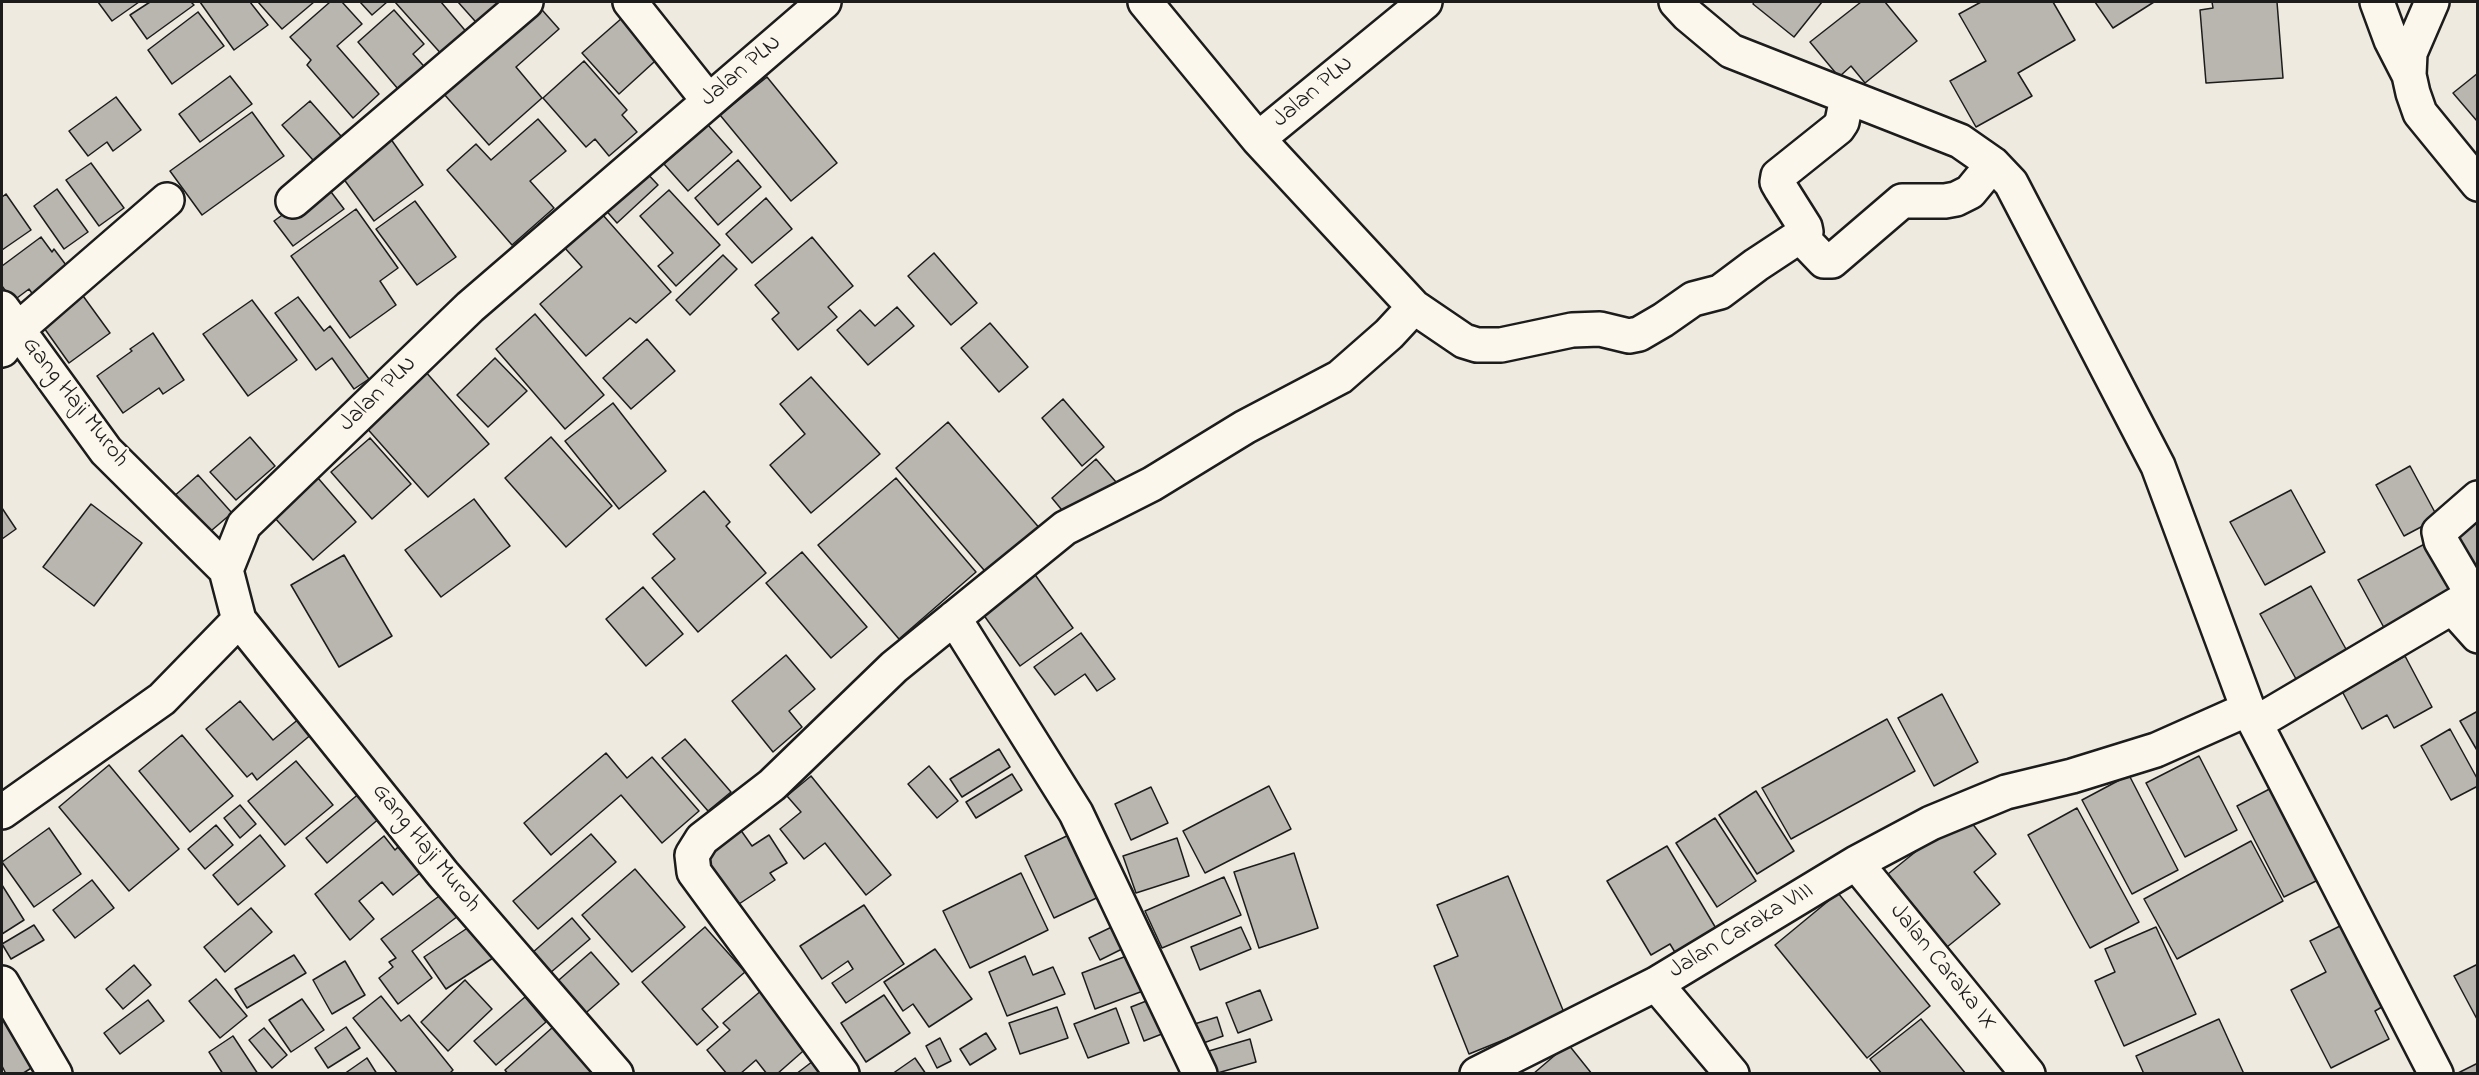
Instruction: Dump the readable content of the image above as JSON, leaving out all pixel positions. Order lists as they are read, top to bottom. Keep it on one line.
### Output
{"streets":{"street":["Jalan PLN","Gang Haji Muroh","Jalan Caraka VIII","Jalan Caraka IX"]},"crossings":[["Jalan PLN","Gang Haji Muroh"],["Jalan Caraka VIII","Jalan Caraka IX"]]}
